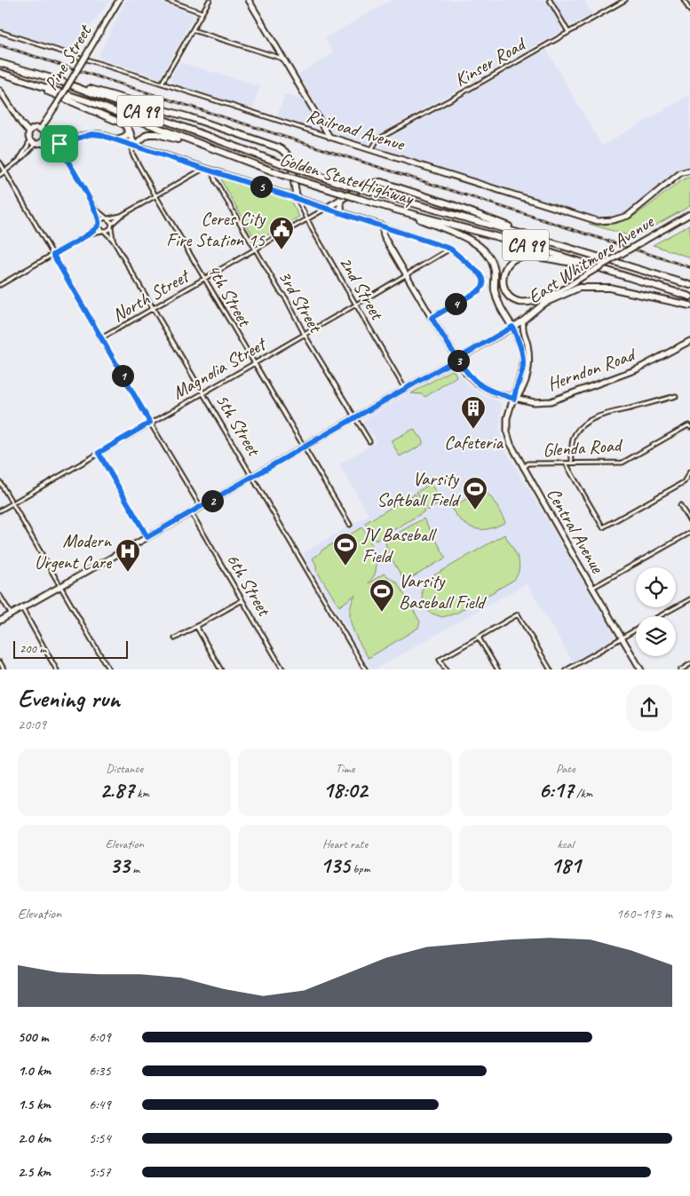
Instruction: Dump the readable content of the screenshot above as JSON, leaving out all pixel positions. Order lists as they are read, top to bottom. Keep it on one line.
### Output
{"streets":{"highway":["CA 99","Golden State Highway"],"street":["Pine Street","Kinser Road","Railroad Avenue","East Whitmore Avenue","2nd Street","4th Street","North Street","3rd Street","Magnolia Street","Herndon Road","5th Street","Glenda Road","Central Avenue","6th Street"]},"crossings":[["Kinser Road","Railroad Avenue"],["East Whitmore Avenue","2nd Street"],["East Whitmore Avenue","4th Street"],["East Whitmore Avenue","3rd Street"],["East Whitmore Avenue","Herndon Road"],["East Whitmore Avenue","5th Street"],["East Whitmore Avenue","6th Street"],["2nd Street","North Street"],["2nd Street","Magnolia Street"],["4th Street","North Street"],["4th Street","Magnolia Street"],["North Street","3rd Street"],["North Street","5th Street"],["3rd Street","Magnolia Street"],["Magnolia Street","Herndon Road"],["Magnolia Street","5th Street"],["Herndon Road","Central Avenue"],["Glenda Road","Central Avenue"]],"places":{"public building":["Ceres City Fire Station 15"],"building":["Cafeteria"],"sports":["Varsity Softball Field","JV Baseball Field","Varsity Baseball Field"],"hospital":["Modern Urgent Care"]},"scale_bar":"200 m","page":{"pins":["5","4","3","1","2"],"scale":"200 m","heading":["Evening run","20:09"],"stats":[["Distance","2.87 km"],["Time","18:02"],["Pace","6:17 /km"],["Elevation","33 m"],["Heart rate","135 bpm"],["kcal","181"]],"chart":["Elevation","160–193 m"],"list":[{"name":"500 m","note":"6:09"},{"name":"1.0 km","note":"6:35"},{"name":"1.5 km","note":"6:49"},{"name":"2.0 km","note":"5:54"},{"name":"2.5 km","note":"5:57"}]}}
